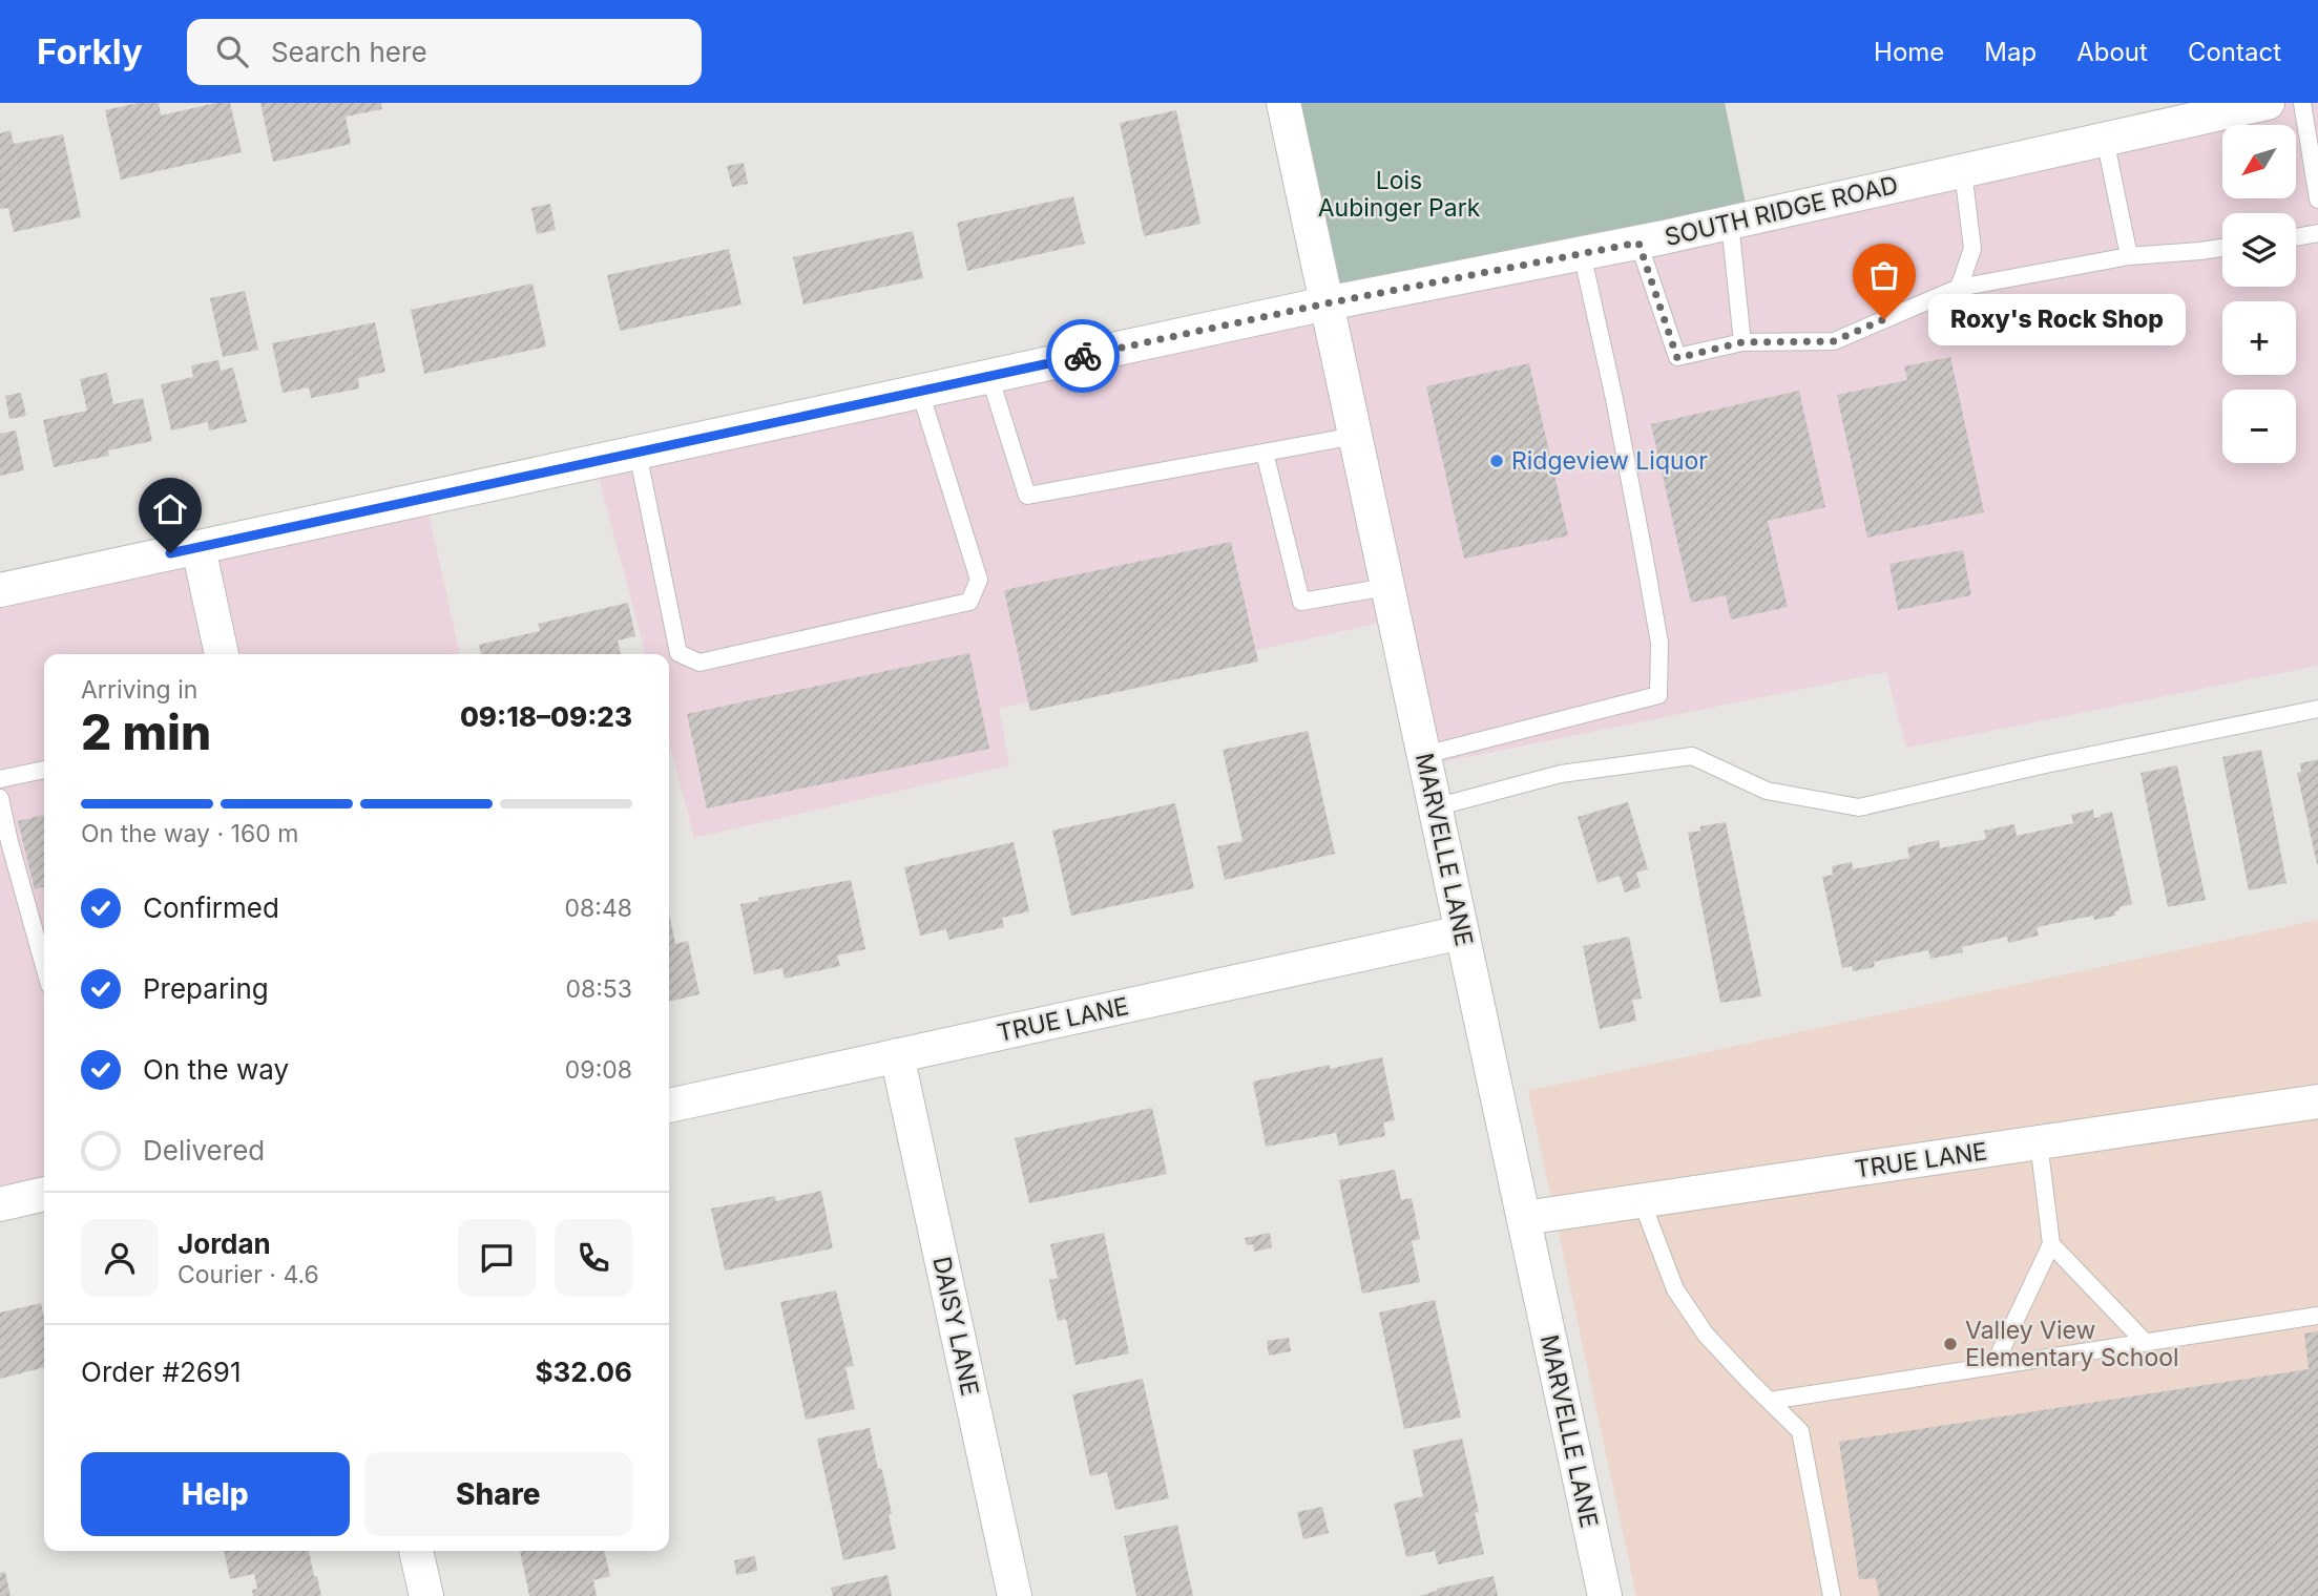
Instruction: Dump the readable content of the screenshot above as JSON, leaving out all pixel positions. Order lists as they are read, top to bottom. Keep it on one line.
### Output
{"streets":{"street":["SOUTH RIDGE ROAD","MARVELLE LANE","TRUE LANE","DAISY LANE"]},"crossings":[["SOUTH RIDGE ROAD","MARVELLE LANE"],["MARVELLE LANE","TRUE LANE"],["TRUE LANE","DAISY LANE"]],"parks":["Lois Aubinger Park"],"places":["Roxy's Rock Shop","Ridgeview Liquor","Valley View Elementary School"],"north":"bottom left","page":{"header":"Forkly","search":"Search here","nav":["Home","Map","About","Contact"],"map_buttons":["+","−"],"bubble":"Roxy's Rock Shop","heading":["2 min","Arriving in","09:18–09:23"],"panel":["Jordan","Courier · 4.6","Order #2691","$32.06"],"bar":"On the way · 160 m","list":[["Confirmed","08:48"],["Preparing","08:53"],["On the way","09:08"],"Delivered"],"buttons":["Help","Share"]}}
